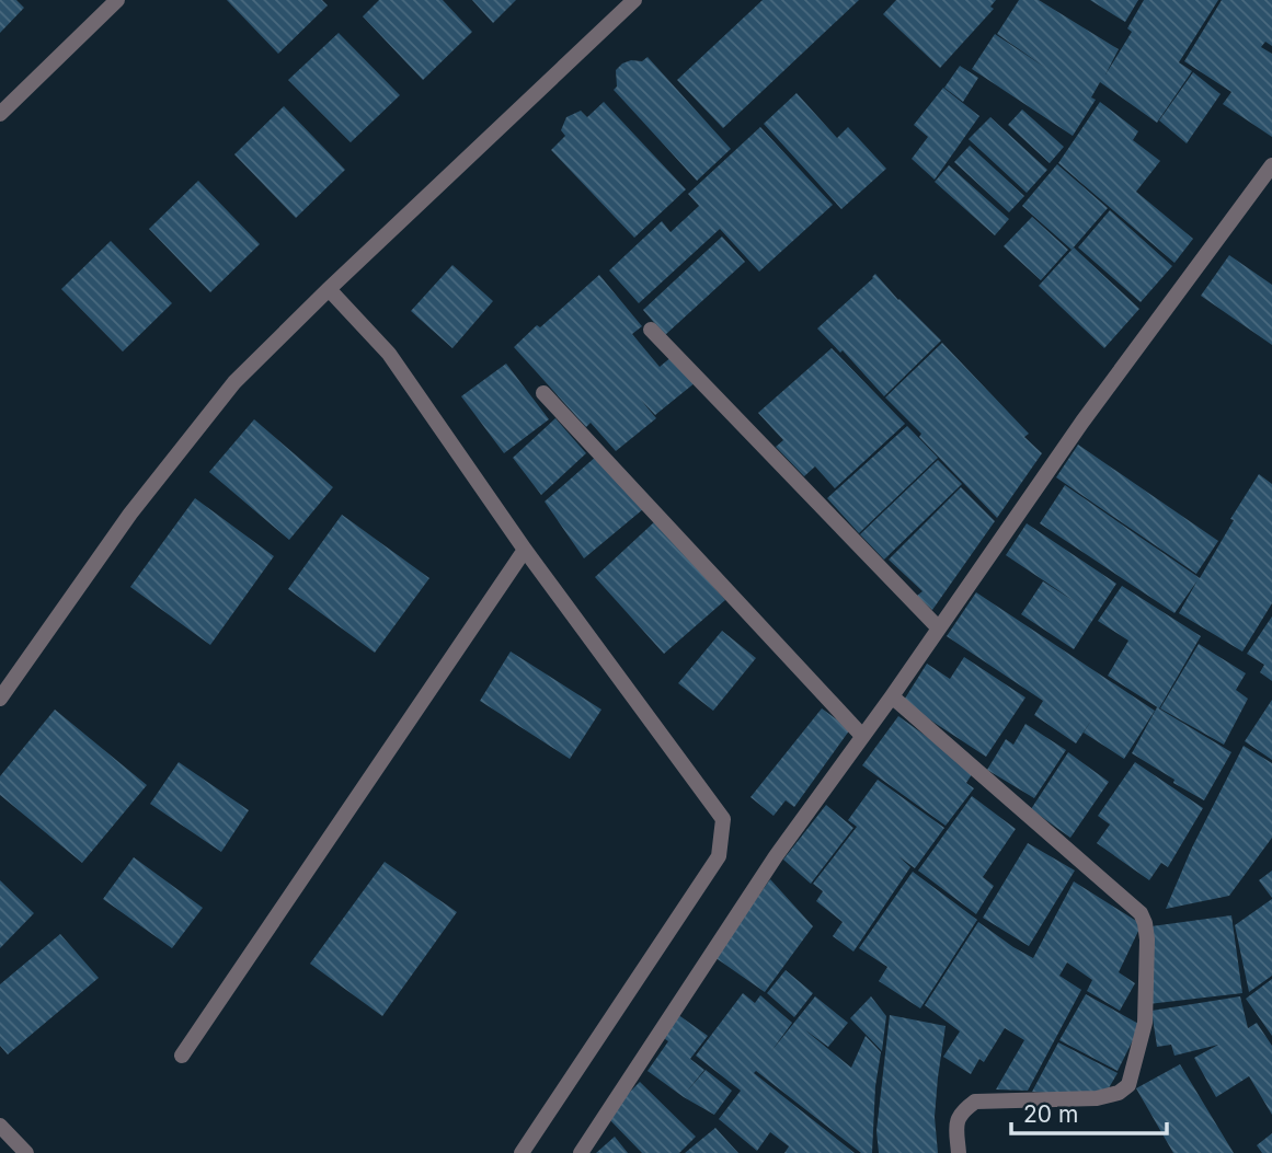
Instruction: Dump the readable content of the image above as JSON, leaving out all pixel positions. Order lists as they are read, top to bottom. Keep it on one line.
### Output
{"scale_bar":"20 m"}
